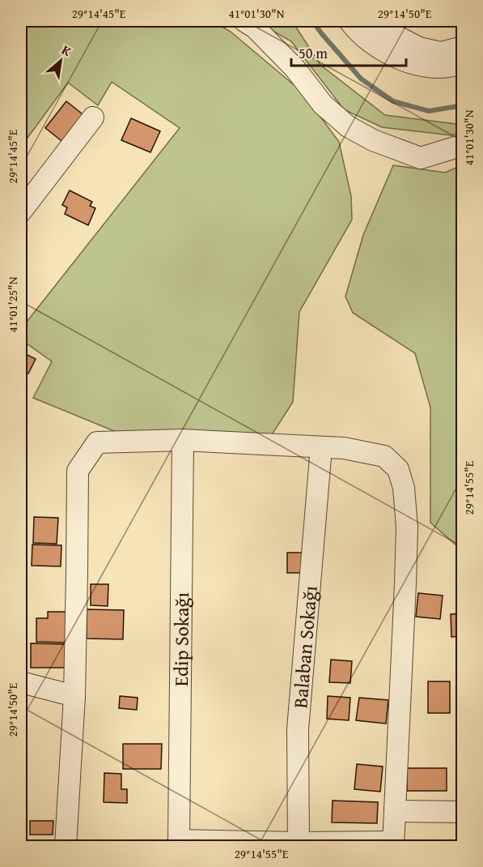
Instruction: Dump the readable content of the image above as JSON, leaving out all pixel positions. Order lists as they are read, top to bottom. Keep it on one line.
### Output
{"streets":{"street":["Edip Sokağı","Balaban Sokağı"]},"scale_bar":"50 m","north":"top right","coordinates":["29°14'45\"E","41°01'30\"N","29°14'50\"E","41°01'25\"N","29°14'55\"E"]}
